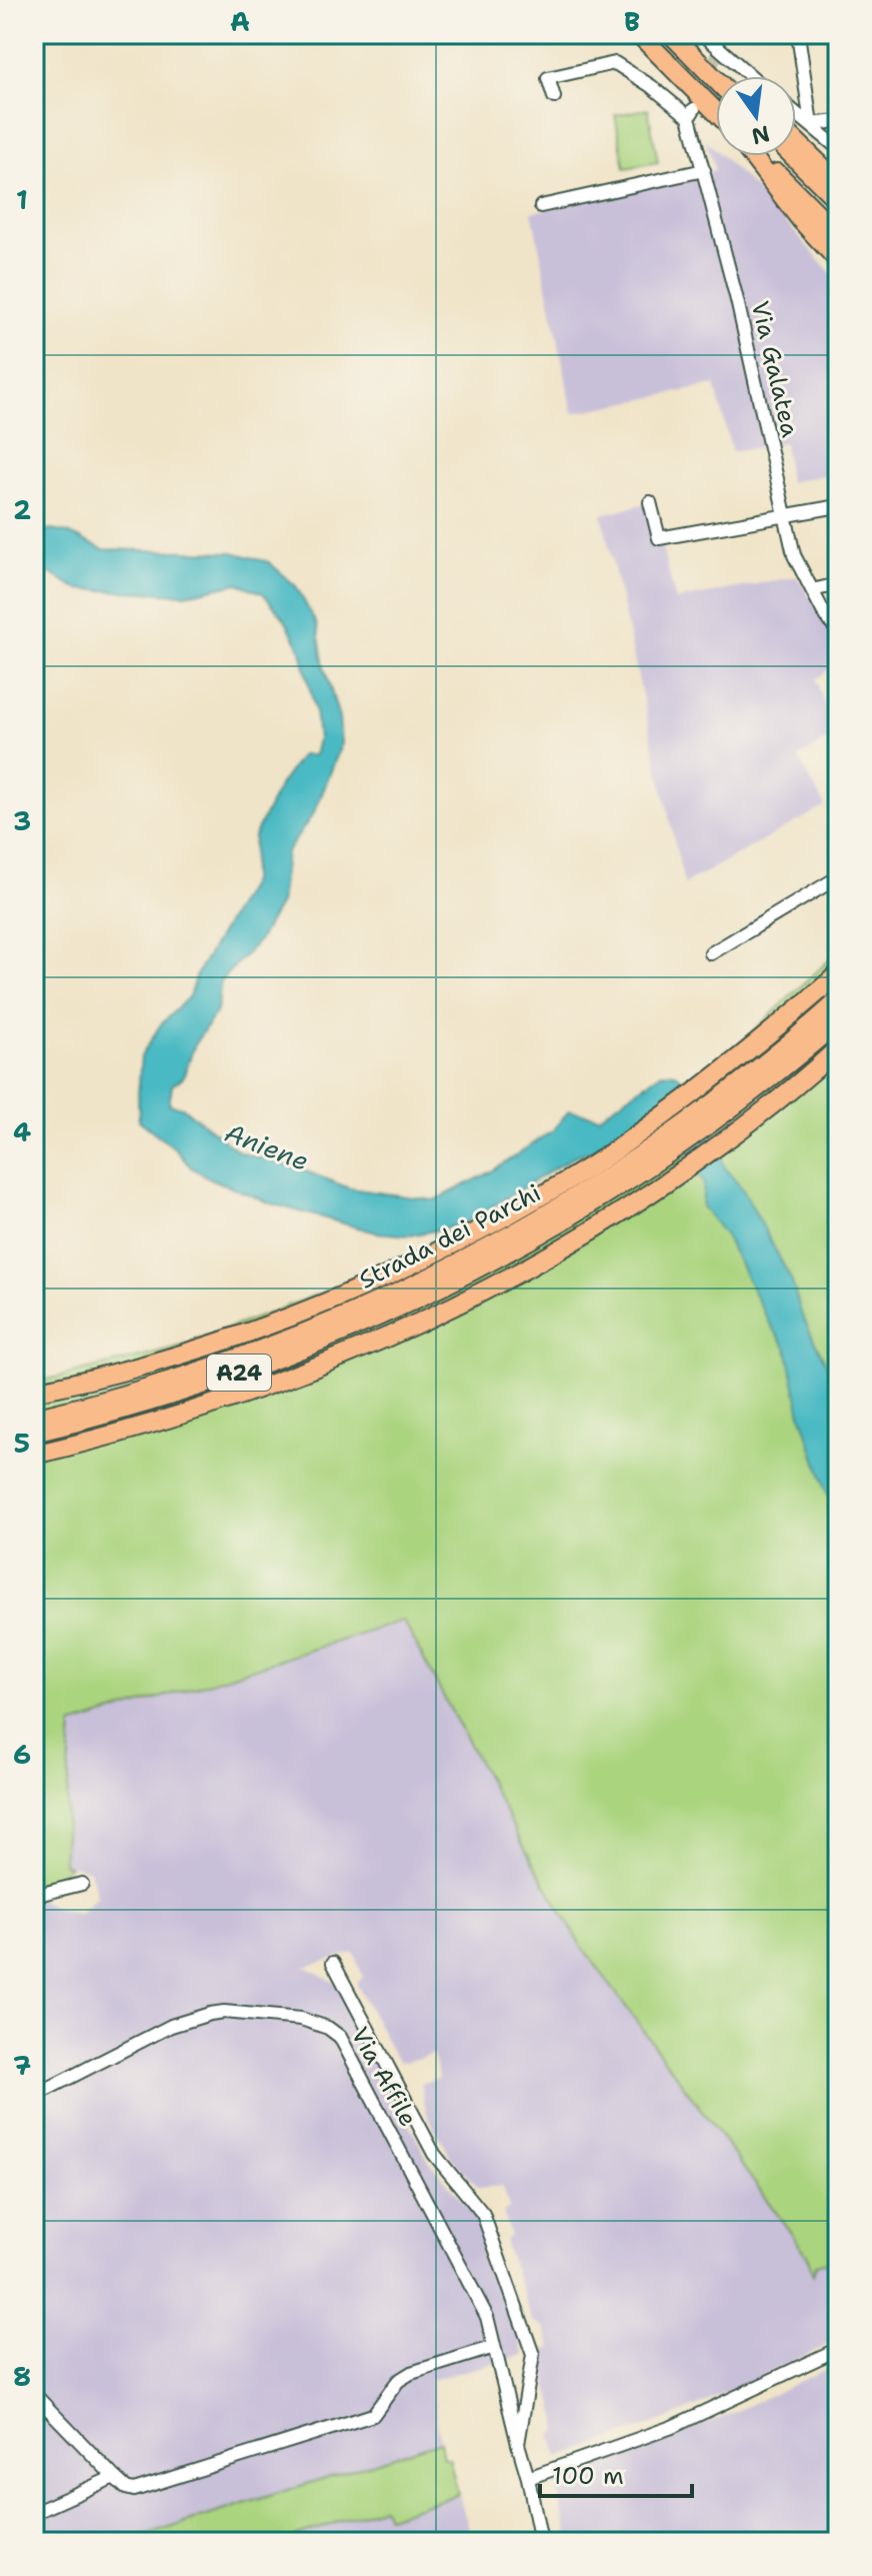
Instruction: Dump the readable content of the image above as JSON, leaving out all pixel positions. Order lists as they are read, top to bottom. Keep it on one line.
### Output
{"streets":{"highway":["Strada dei Parchi","A24"],"street":["Via Galatea","Via Affile"]},"water":["Aniene"],"scale_bar":"100 m","north":"bottom","grid":{"columns":["A","B"],"rows":["1","2","3","4","5","6","7","8"]}}
